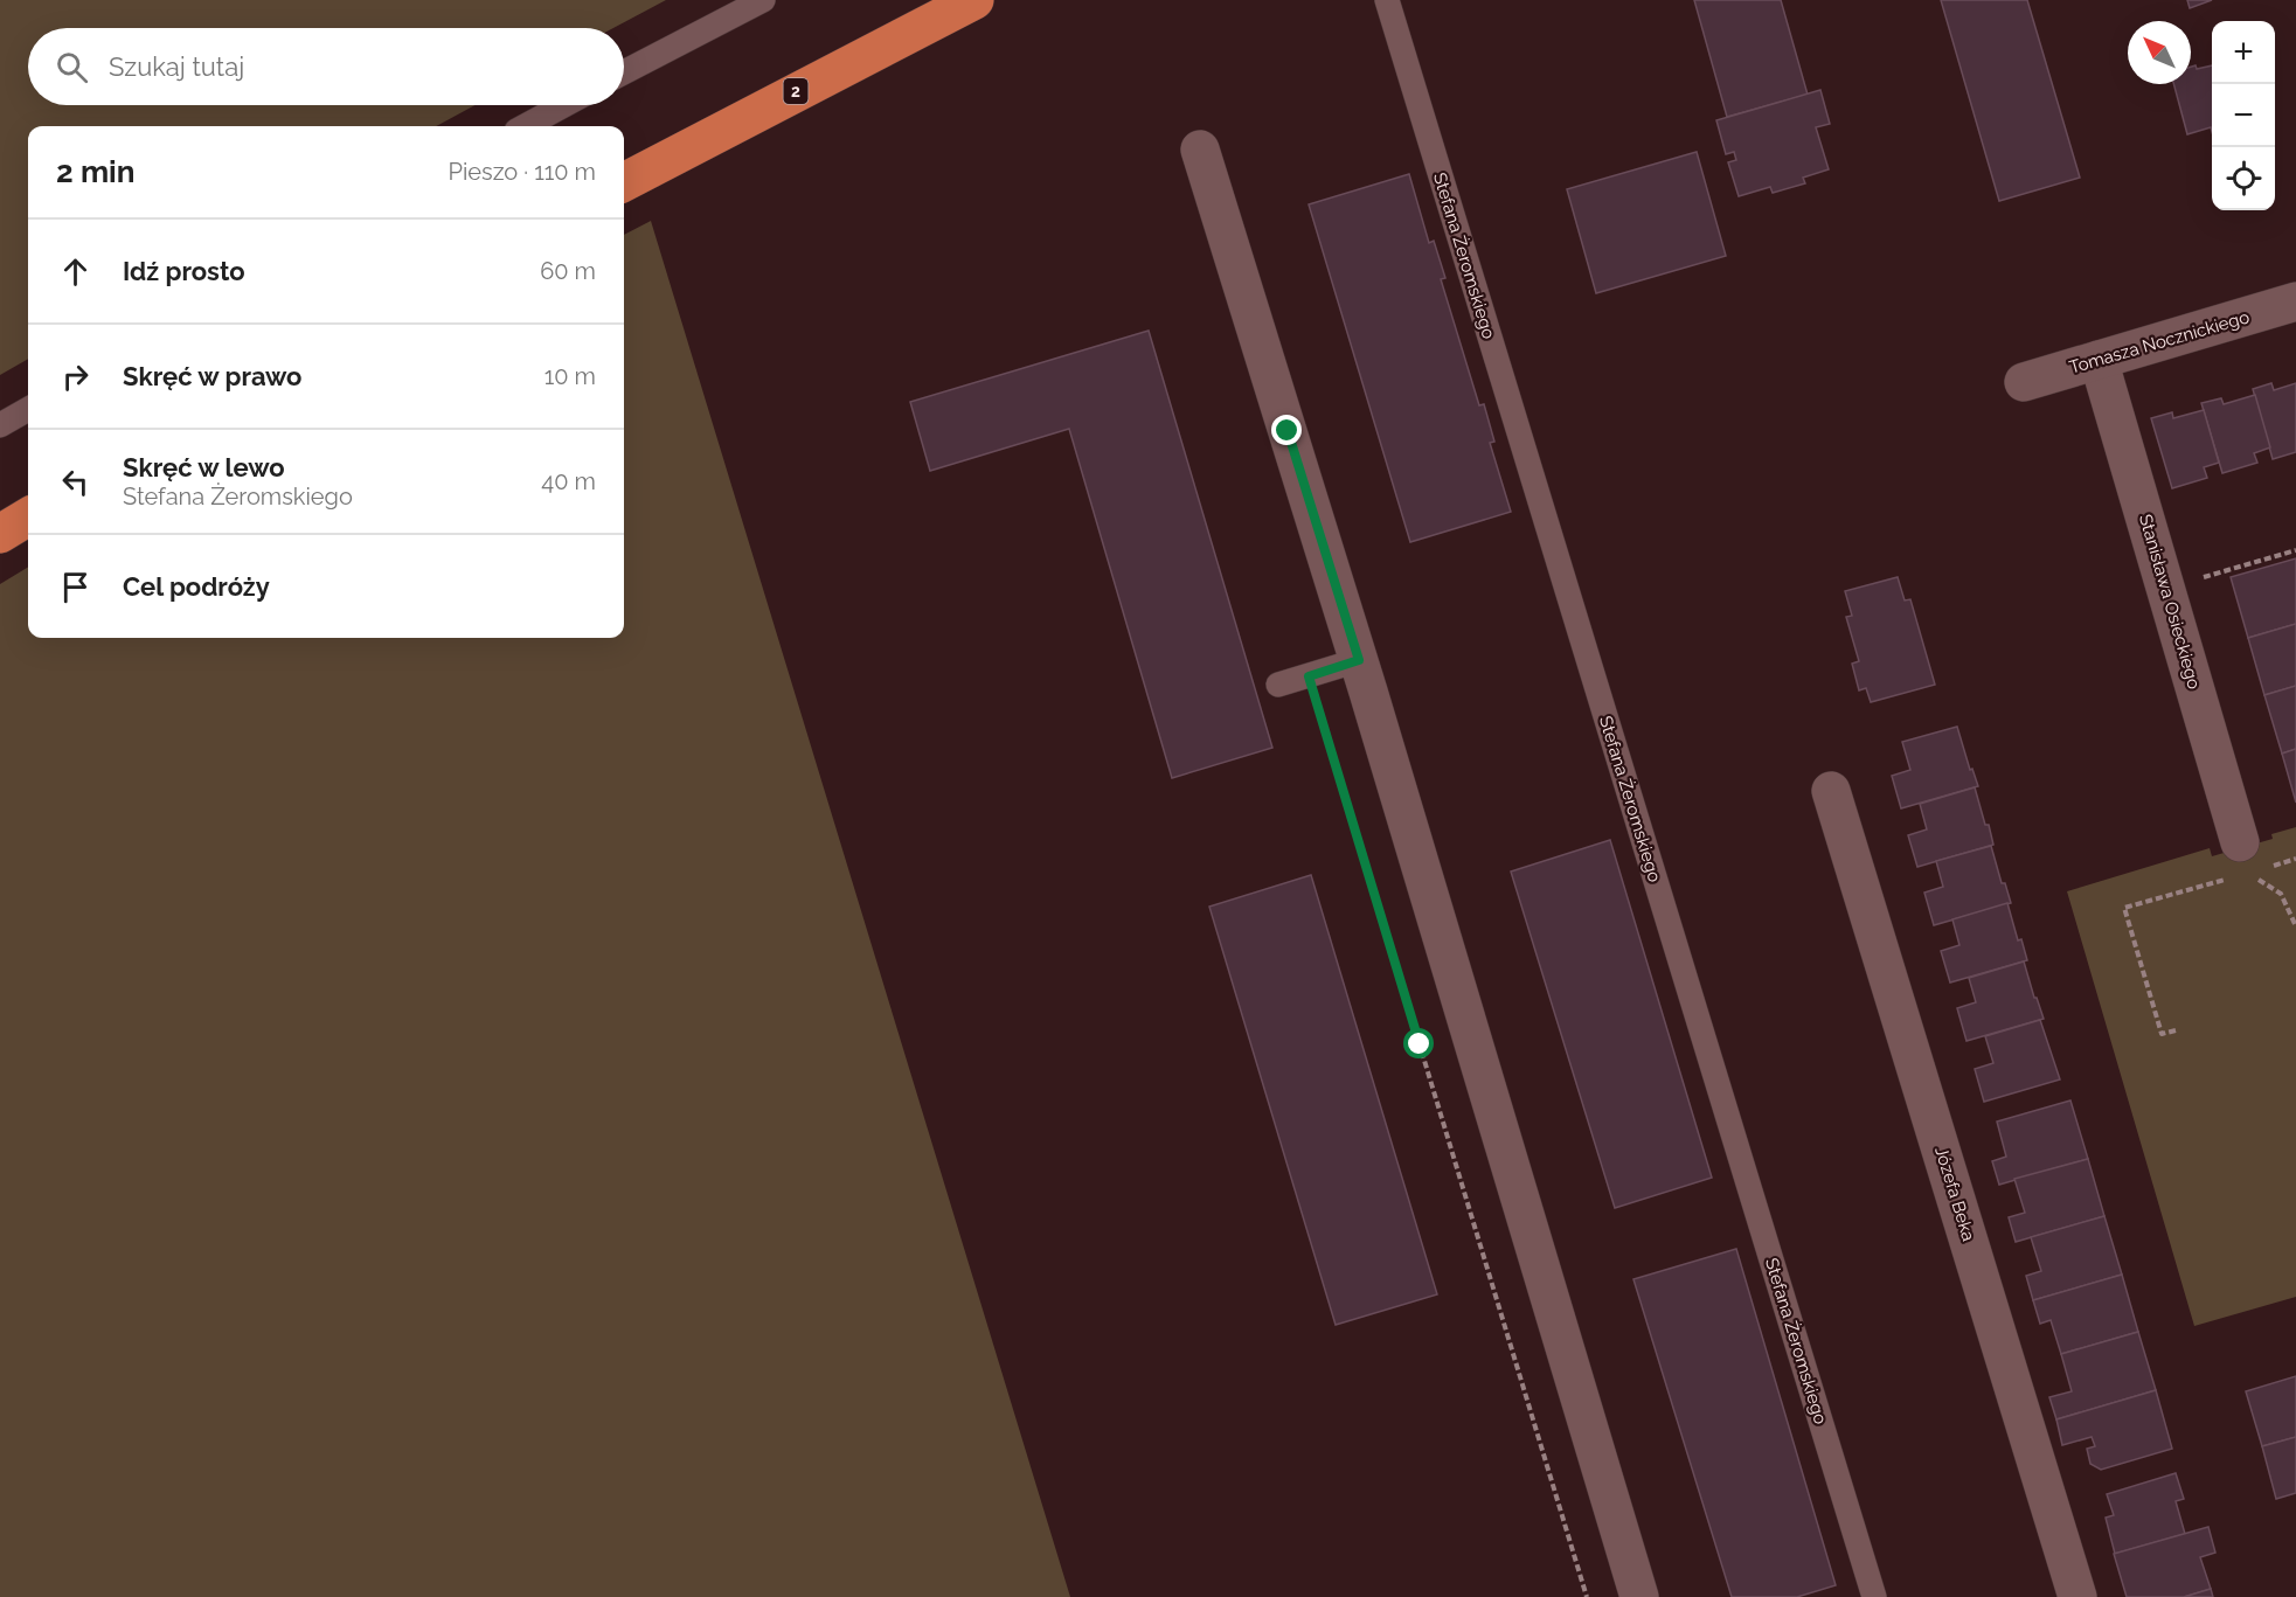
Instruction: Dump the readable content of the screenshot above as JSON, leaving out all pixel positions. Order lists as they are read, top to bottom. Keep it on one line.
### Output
{"streets":{"highway":["2"],"street":["Tomasza Nocznickiego","Stanisława Osieckiego","Józefa Beka"],"lane":["Stefana Żeromskiego"]},"crossings":[["Tomasza Nocznickiego","Stanisława Osieckiego"]],"north":"top left","page":{"map_buttons":["+","−"],"search":"Szukaj tutaj","heading":["2 min","Pieszo · 110 m"],"list":[["Idź prosto","60 m"],["Skręć w prawo","10 m"],["Skręć w lewo","Stefana Żeromskiego","40 m"],"Cel podróży"]}}
